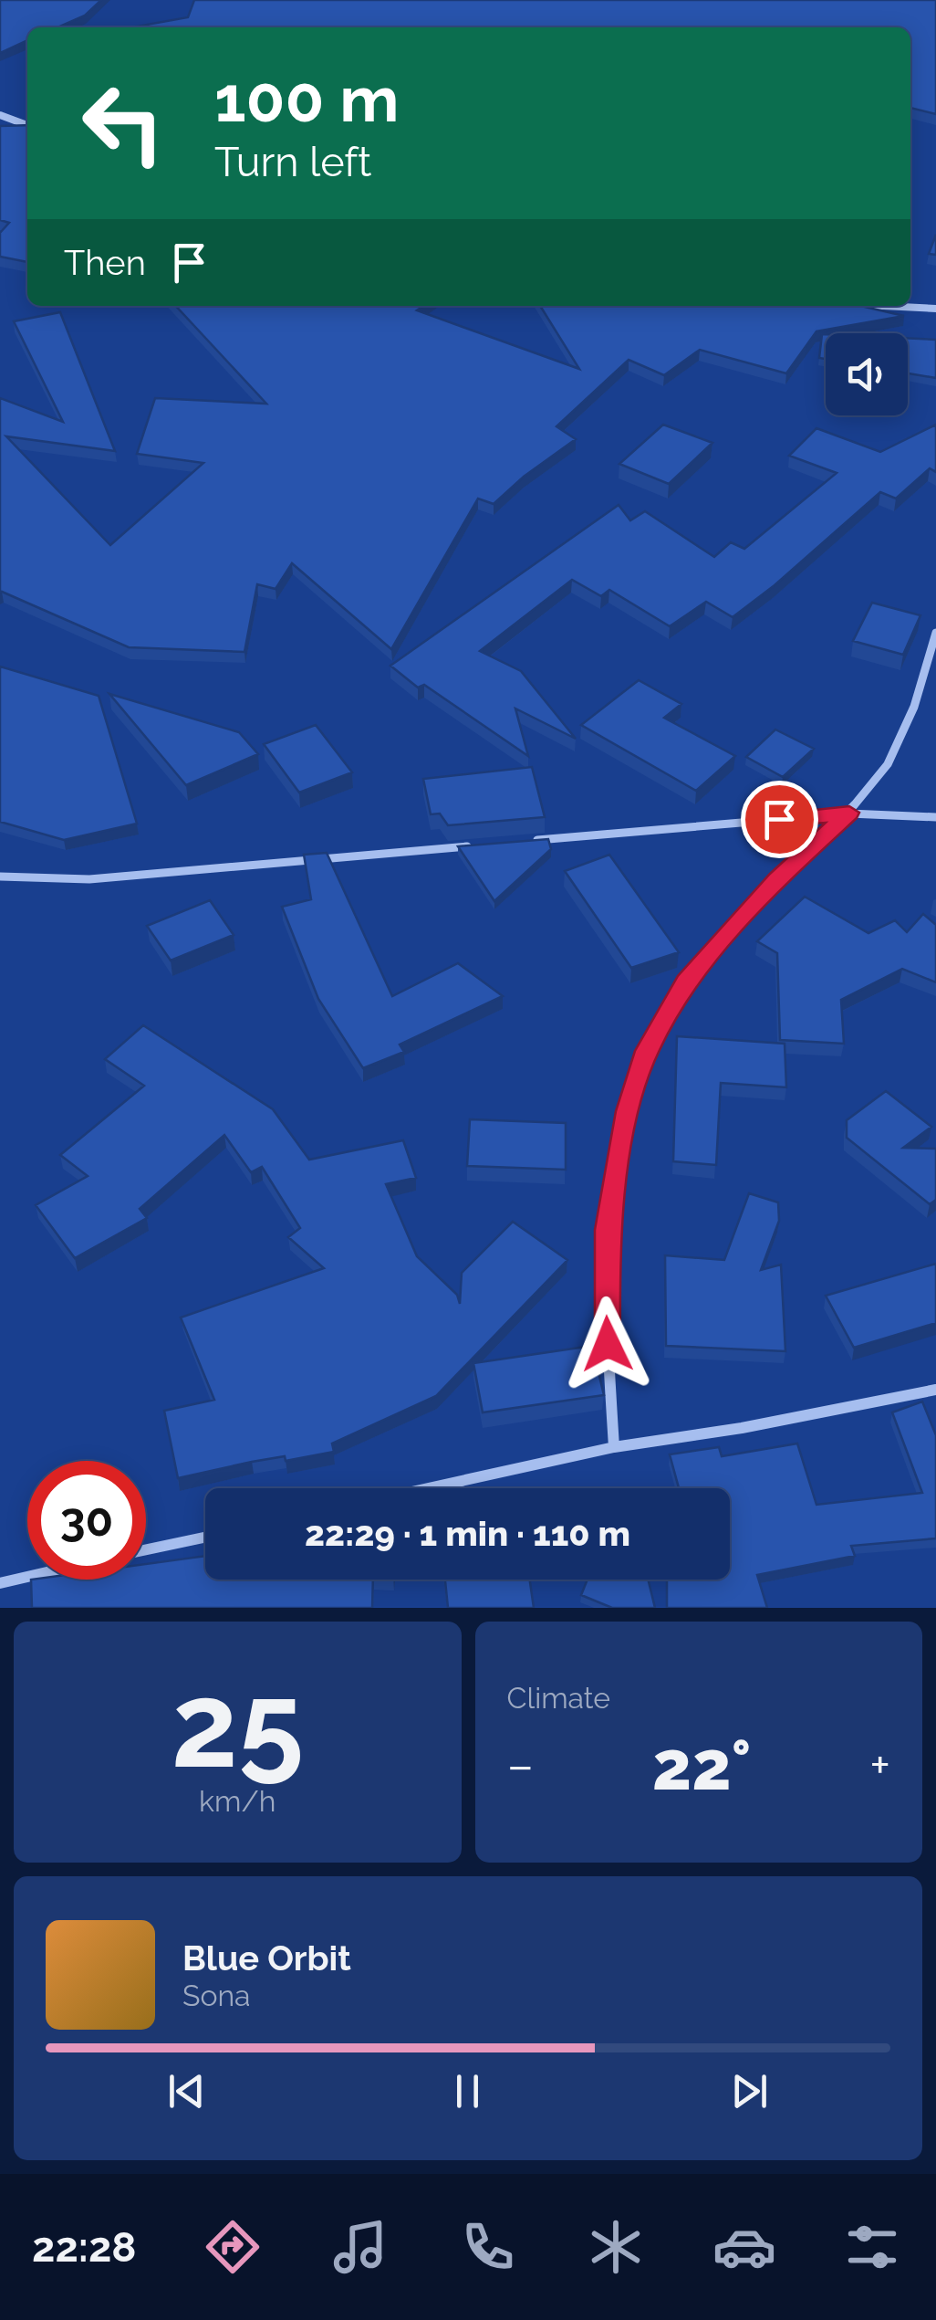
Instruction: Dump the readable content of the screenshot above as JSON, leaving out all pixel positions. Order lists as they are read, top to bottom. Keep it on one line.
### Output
{"page":{"turn":["100 m","Turn left"],"then":"Then","limit":"30","trip":"22:29 · 1 min · 110 m","tile":[["25","km/h"],"Climate"],"heat":["−","22°","+"],"song":["Blue Orbit","Sona"],"tabs":"22:28"}}
